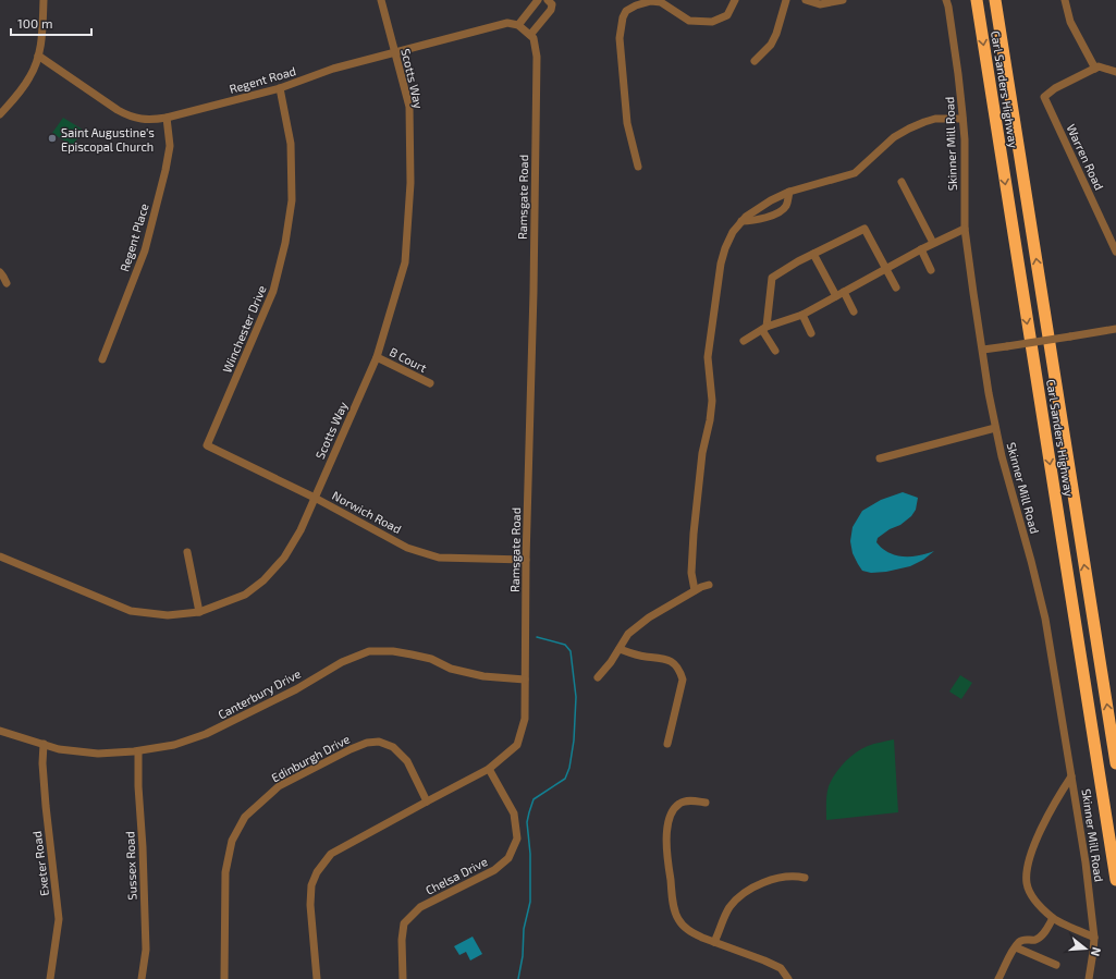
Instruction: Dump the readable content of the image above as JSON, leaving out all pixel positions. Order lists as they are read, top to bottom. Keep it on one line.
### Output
{"streets":{"highway":["Carl Sanders Highway"],"street":["Scotts Way","Regent Road","Skinner Mill Road","Warren Road","Ramsgate Road","Regent Place","Winchester Drive","B Court","Norwich Road","Canterbury Drive","Edinburgh Drive","Exeter Road","Sussex Road","Chelsa Drive"]},"crossings":[["Scotts Way","Regent Road"],["Scotts Way","B Court"],["Scotts Way","Norwich Road"],["Regent Road","Regent Place"],["Regent Road","Winchester Drive"],["Ramsgate Road","Norwich Road"],["Ramsgate Road","Canterbury Drive"],["Ramsgate Road","Edinburgh Drive"],["Ramsgate Road","Chelsa Drive"],["Winchester Drive","Norwich Road"],["Canterbury Drive","Exeter Road"],["Canterbury Drive","Sussex Road"]],"places":["Saint Augustine's Episcopal Church"],"scale_bar":"100 m","north":"right"}
